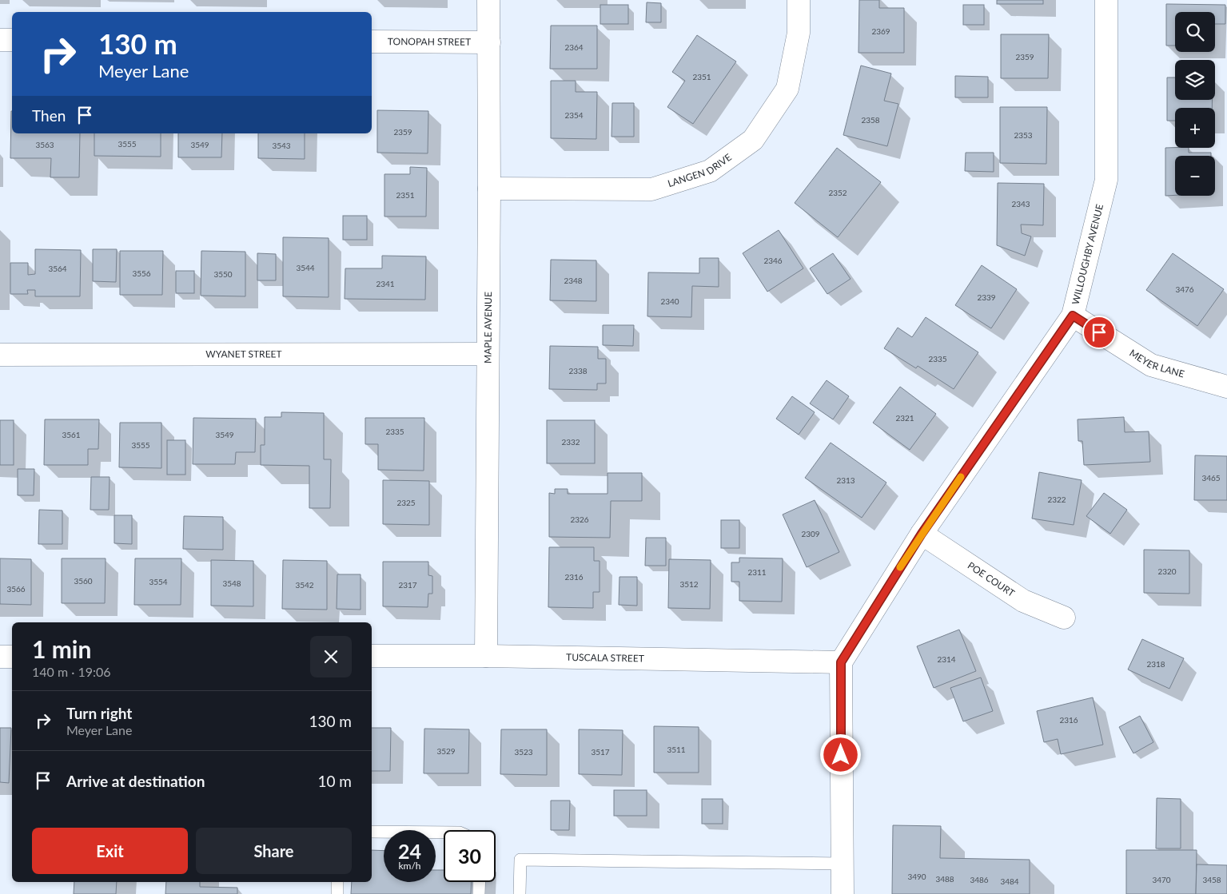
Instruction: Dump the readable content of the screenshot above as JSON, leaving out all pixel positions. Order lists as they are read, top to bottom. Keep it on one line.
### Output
{"streets":{"street":["TONOPAH STREET","LANGEN DRIVE","WILLOUGHBY AVENUE","MAPLE AVENUE","WYANET STREET","MEYER LANE","POE COURT","TUSCALA STREET"]},"crossings":[["TONOPAH STREET","MAPLE AVENUE"],["LANGEN DRIVE","MAPLE AVENUE"],["WILLOUGHBY AVENUE","MEYER LANE"],["WILLOUGHBY AVENUE","POE COURT"],["WILLOUGHBY AVENUE","TUSCALA STREET"],["MAPLE AVENUE","WYANET STREET"],["MAPLE AVENUE","TUSCALA STREET"]],"house_numbers":["2369","2364","2359","2351","2354","2358","2359","2353","3555","3563","3549","3543","2352","2351","2343","2346","3544","3564","3556","3550","2348","2341","3476","2339","2340","2335","2338","2321","2335","3561","3549","2332","3555","3465","2313","2322","2325","2326","2309","2320","2311","2316","3560","3554","3548","3512","3542","2317","3566","2314","2318","2316","3511","3529","3523","3517","3490","3488","3486","3470","3458","3484"],"page":{"map_buttons":["+","−"],"turn":["130 m","Meyer Lane"],"then":"Then","heading":["1 min","140 m · 19:06"],"list":[{"name":"Turn right","note":"Meyer Lane","value":"130 m"},{"name":"Arrive at destination","value":"10 m"}],"buttons":["Exit","Share"],"speed":"24 km/h","limit":"30"}}
